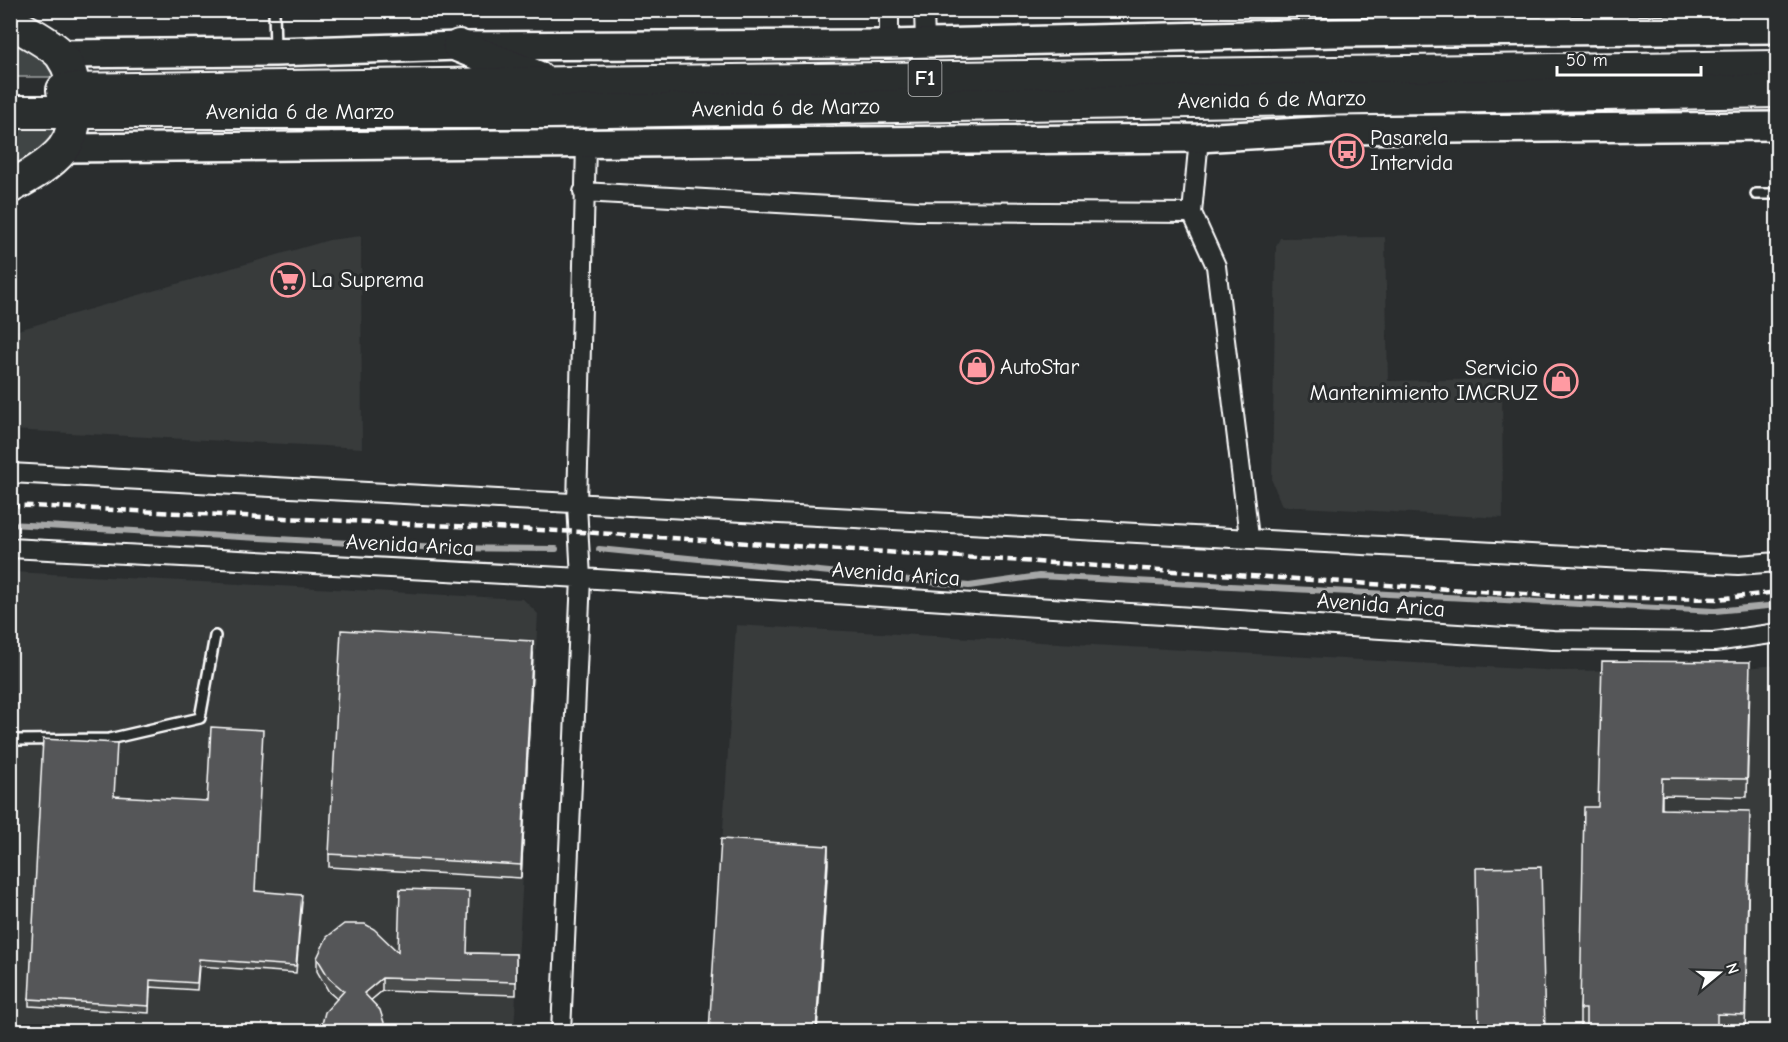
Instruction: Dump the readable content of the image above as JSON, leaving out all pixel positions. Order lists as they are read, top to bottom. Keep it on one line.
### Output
{"streets":{"highway":["F1","Avenida 6 de Marzo"],"street":["Avenida Arica"]},"places":{"bus stop":["Pasarela Intervida"],"supermarket":["La Suprema"],"shop":["AutoStar","Servicio Mantenimiento IMCRUZ"]},"scale_bar":"50 m","north":"right"}
